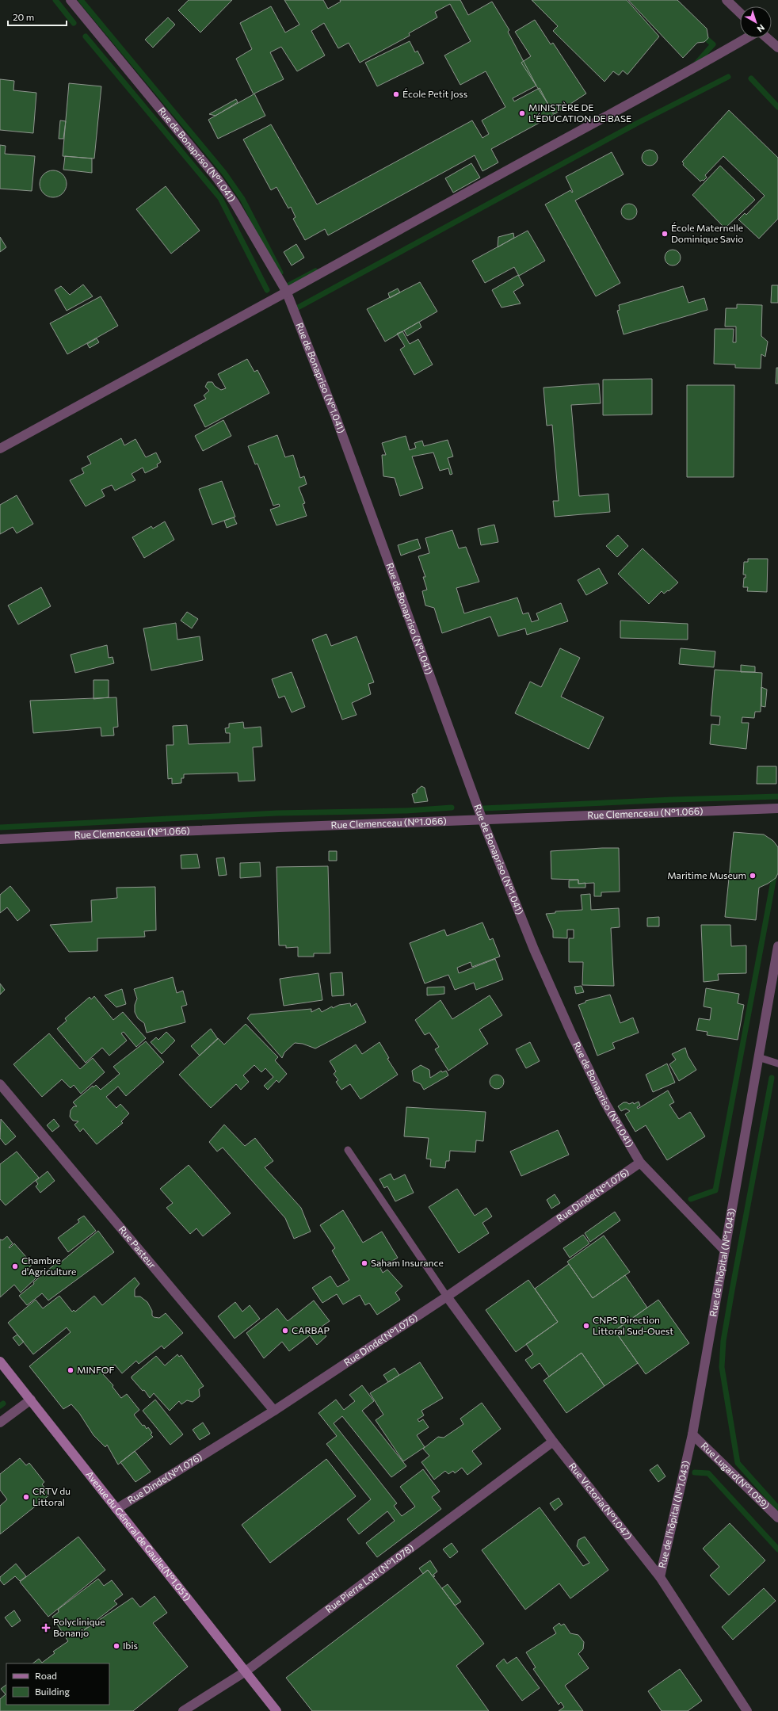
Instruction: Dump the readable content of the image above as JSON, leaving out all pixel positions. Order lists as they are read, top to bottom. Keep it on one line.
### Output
{"streets":{"main road":["Avenue du Géneral de Gaulle(N°1.051)"],"street":["Rue de Bonapriso (N°1.041)","Rue Clemenceau (N°1.066)","Rue Dinde(N°1.076)","Rue Pasteur","Rue de l'hôpital (N°1.043)","Rue Lugard(N°1.059)","Rue Victoria(N°1.047)","Rue Pierre Loti (N°1.078)"]},"crossings":[["Rue de Bonapriso (N°1.041)","Rue Clemenceau (N°1.066)"],["Rue de Bonapriso (N°1.041)","Rue Dinde(N°1.076)"],["Rue de Bonapriso (N°1.041)","Rue de l'hôpital (N°1.043)"],["Rue Dinde(N°1.076)","Rue Pasteur"],["Rue Dinde(N°1.076)","Rue Victoria(N°1.047)"],["Rue Dinde(N°1.076)","Avenue du Géneral de Gaulle(N°1.051)"],["Rue de l'hôpital (N°1.043)","Rue Lugard(N°1.059)"],["Rue de l'hôpital (N°1.043)","Rue Victoria(N°1.047)"],["Rue Victoria(N°1.047)","Rue Pierre Loti (N°1.078)"],["Avenue du Géneral de Gaulle(N°1.051)","Rue Pierre Loti (N°1.078)"]],"places":{"other":["École Petit Joss","MINISTÈRE DE L'ÉDUCATION DE BASE","École Maternelle Dominique Savio","Maritime Museum","Saham Insurance","Chambre d'Agriculture","CNPS Direction Littoral Sud-Ouest","CARBAP","MINFOF","CRTV du Littoral","Ibis"],"health":["Polyclinique Bonanjo"]},"legend":["Road","Building"],"scale_bar":"20 m","north":"bottom right"}
